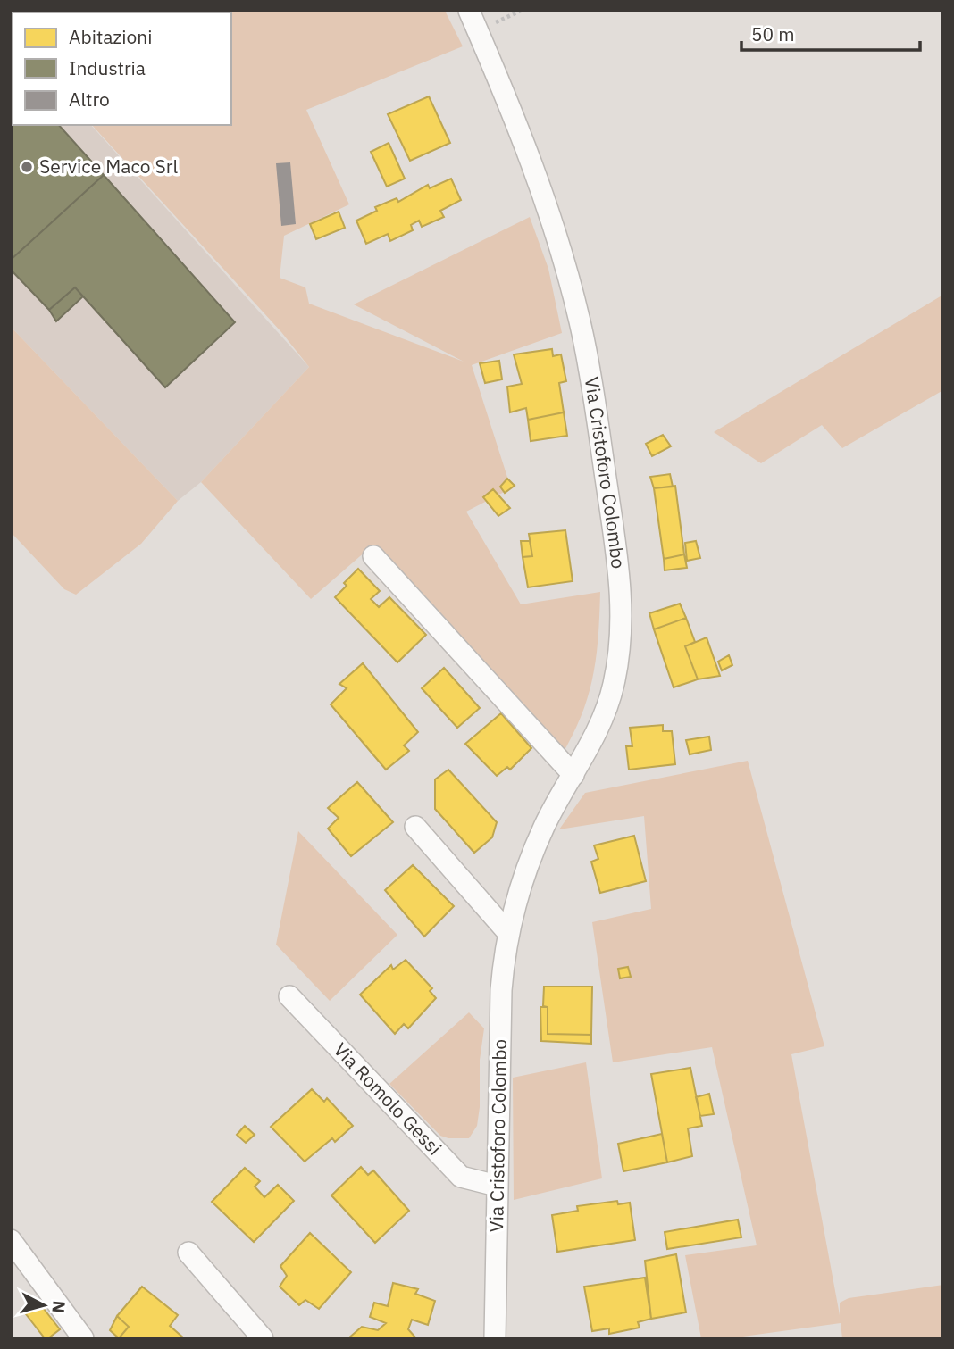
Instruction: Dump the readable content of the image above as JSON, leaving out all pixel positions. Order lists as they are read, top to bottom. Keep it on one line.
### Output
{"streets":{"street":["Via Cristoforo Colombo","Via Romolo Gessi"]},"crossings":[["Via Cristoforo Colombo","Via Romolo Gessi"]],"places":["Service Maco Srl"],"legend":["Abitazioni","Industria","Altro"],"scale_bar":"50 m","north":"right"}
